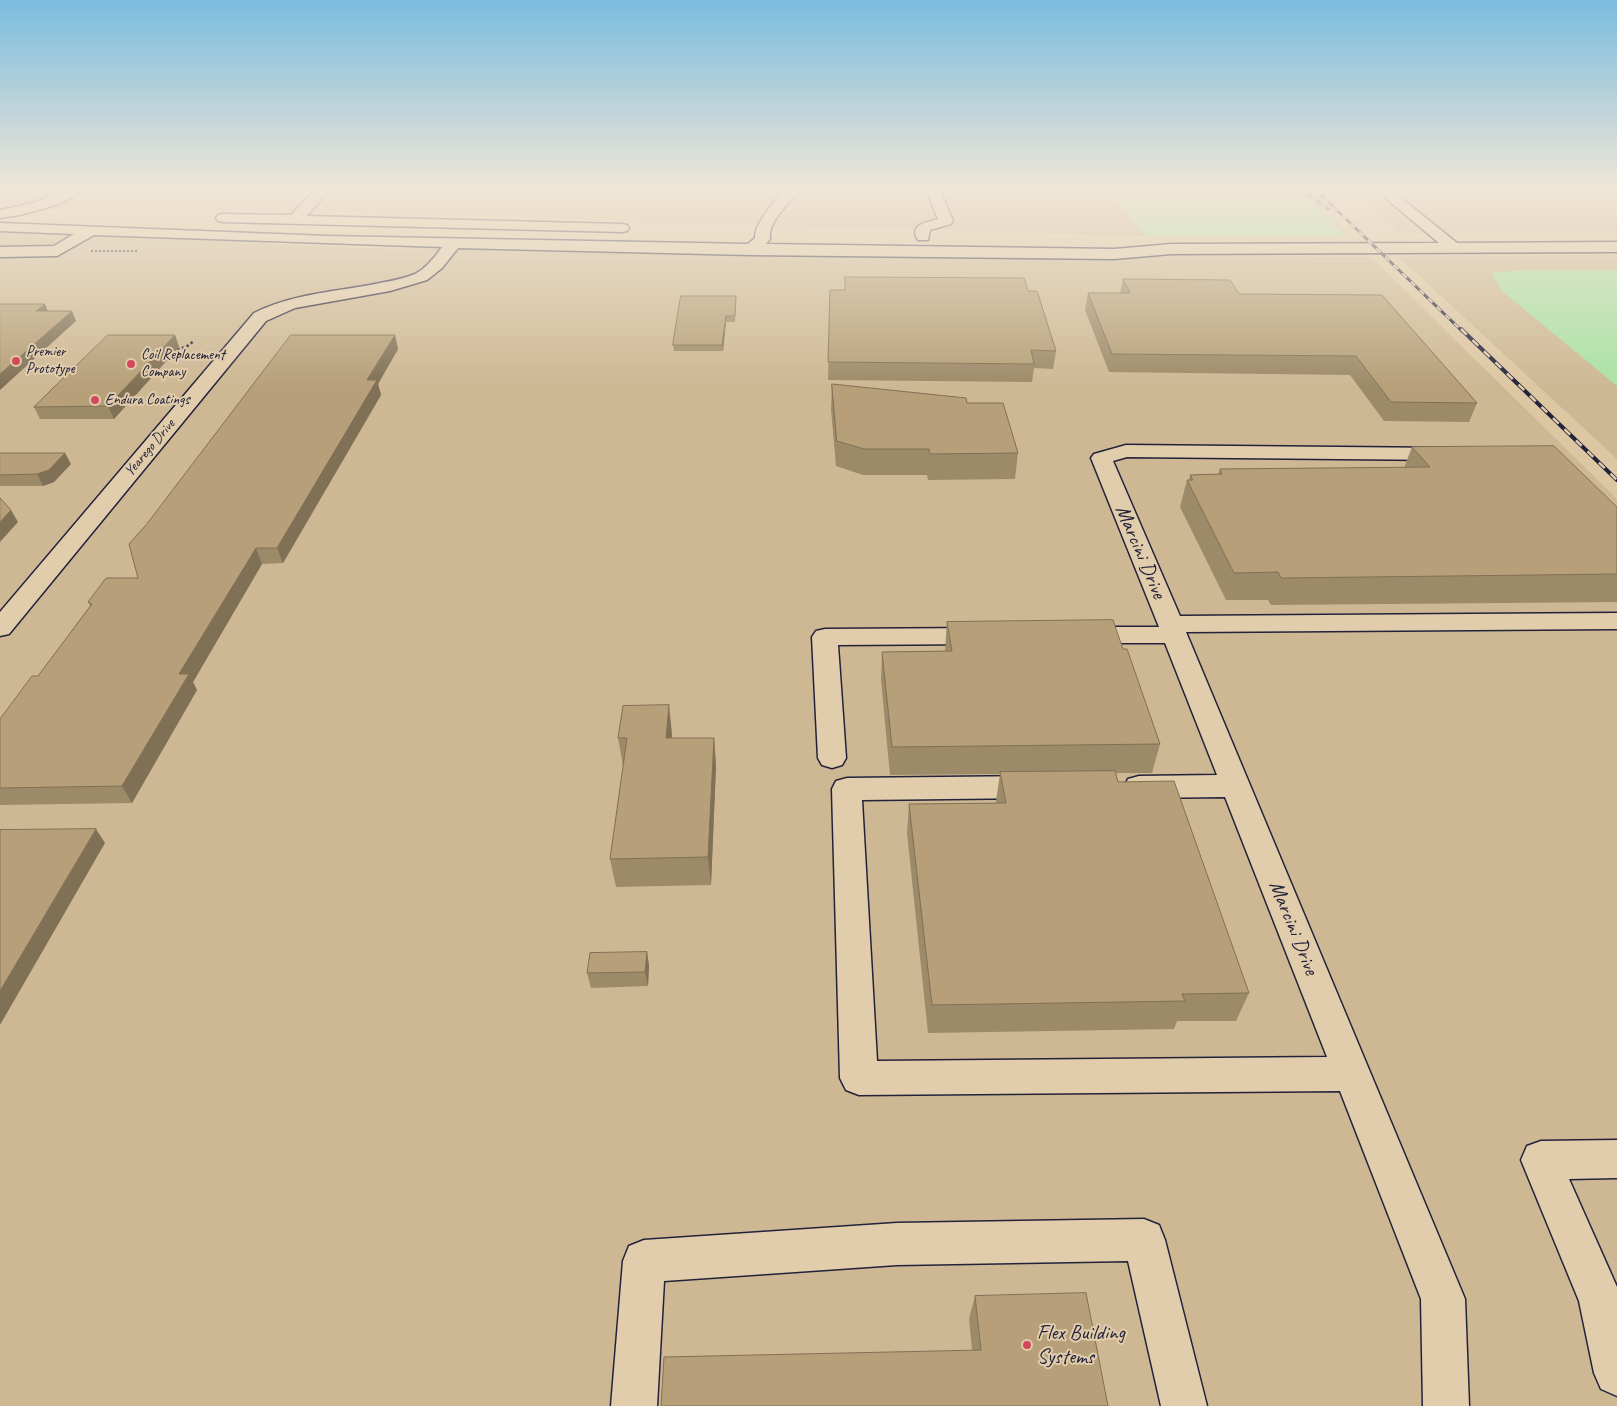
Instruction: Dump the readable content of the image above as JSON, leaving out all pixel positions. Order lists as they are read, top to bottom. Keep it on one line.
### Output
{"streets":{"street":["Yearego Drive","Marcini Drive"]},"places":["Premier Prototype","Coil Replacement Company","Endura Coatings","Flex Building Systems"]}
